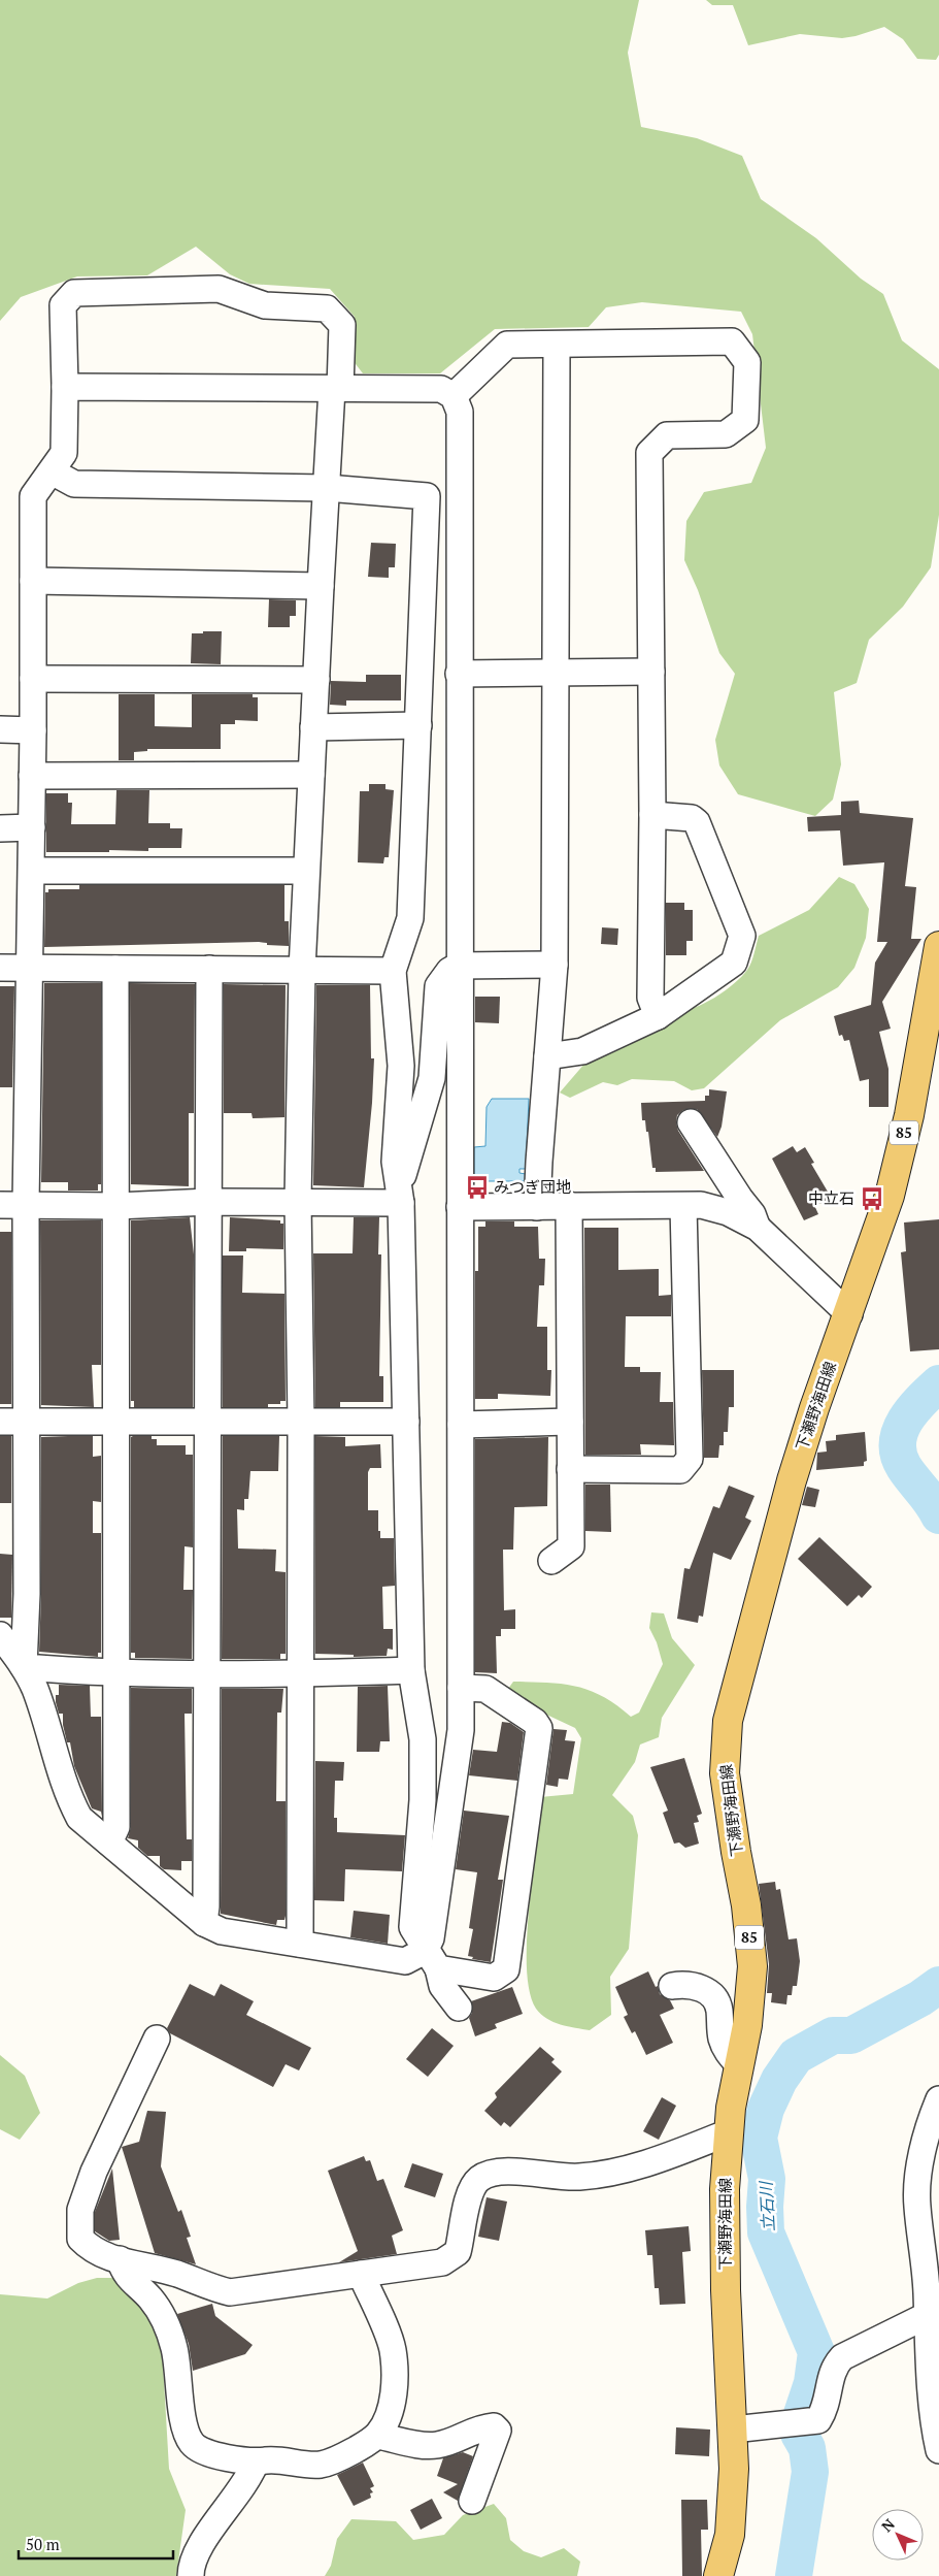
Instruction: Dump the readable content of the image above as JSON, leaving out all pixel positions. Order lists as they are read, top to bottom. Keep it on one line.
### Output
{"streets":{"main road":["85","下瀬野海田線"]},"water":["立石川"],"places":{"bus stop":["みつぎ団地","中立石"]},"scale_bar":"50 m","north":"top left"}
